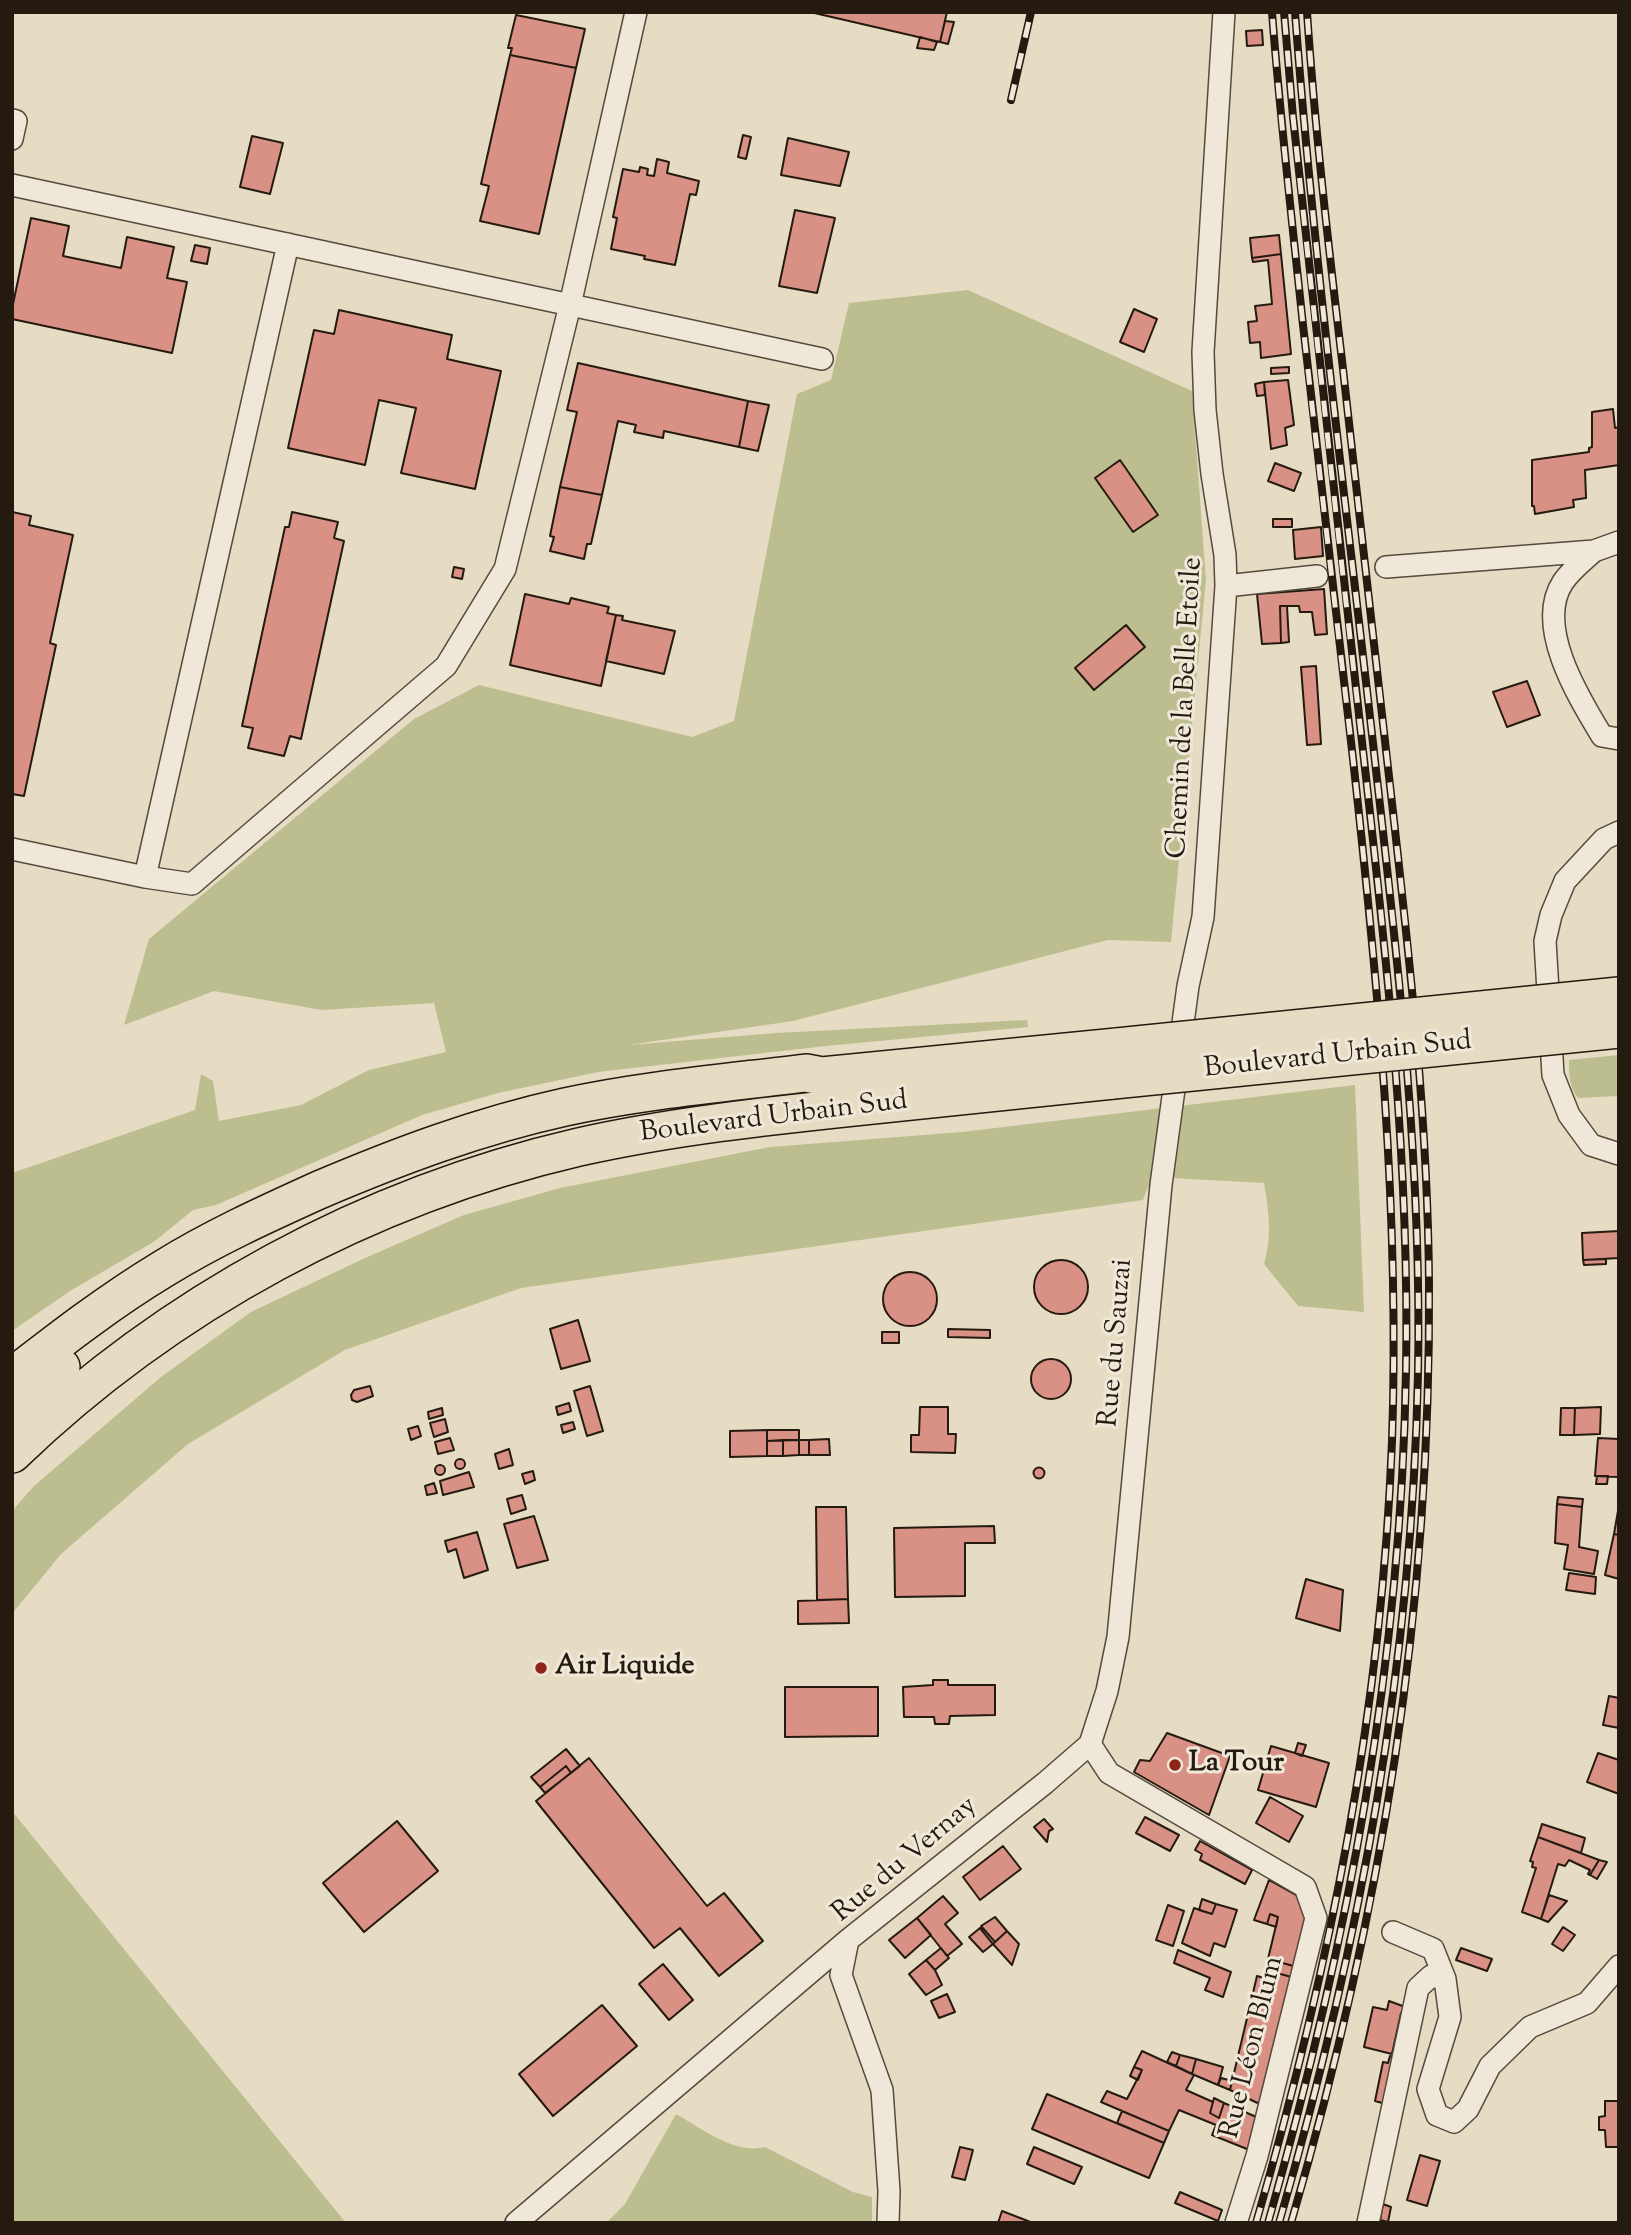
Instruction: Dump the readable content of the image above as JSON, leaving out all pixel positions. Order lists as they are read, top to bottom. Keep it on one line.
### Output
{"streets":{"highway":["Boulevard Urbain Sud"],"street":["Chemin de la Belle Etoile","Rue du Sauzai","Rue du Vernay","Rue Léon Blum"]},"crossings":[["Chemin de la Belle Etoile","Rue du Sauzai"],["Rue du Sauzai","Rue du Vernay"],["Rue du Sauzai","Rue Léon Blum"],["Rue du Vernay","Rue Léon Blum"]],"places":["Air Liquide","La Tour"]}
